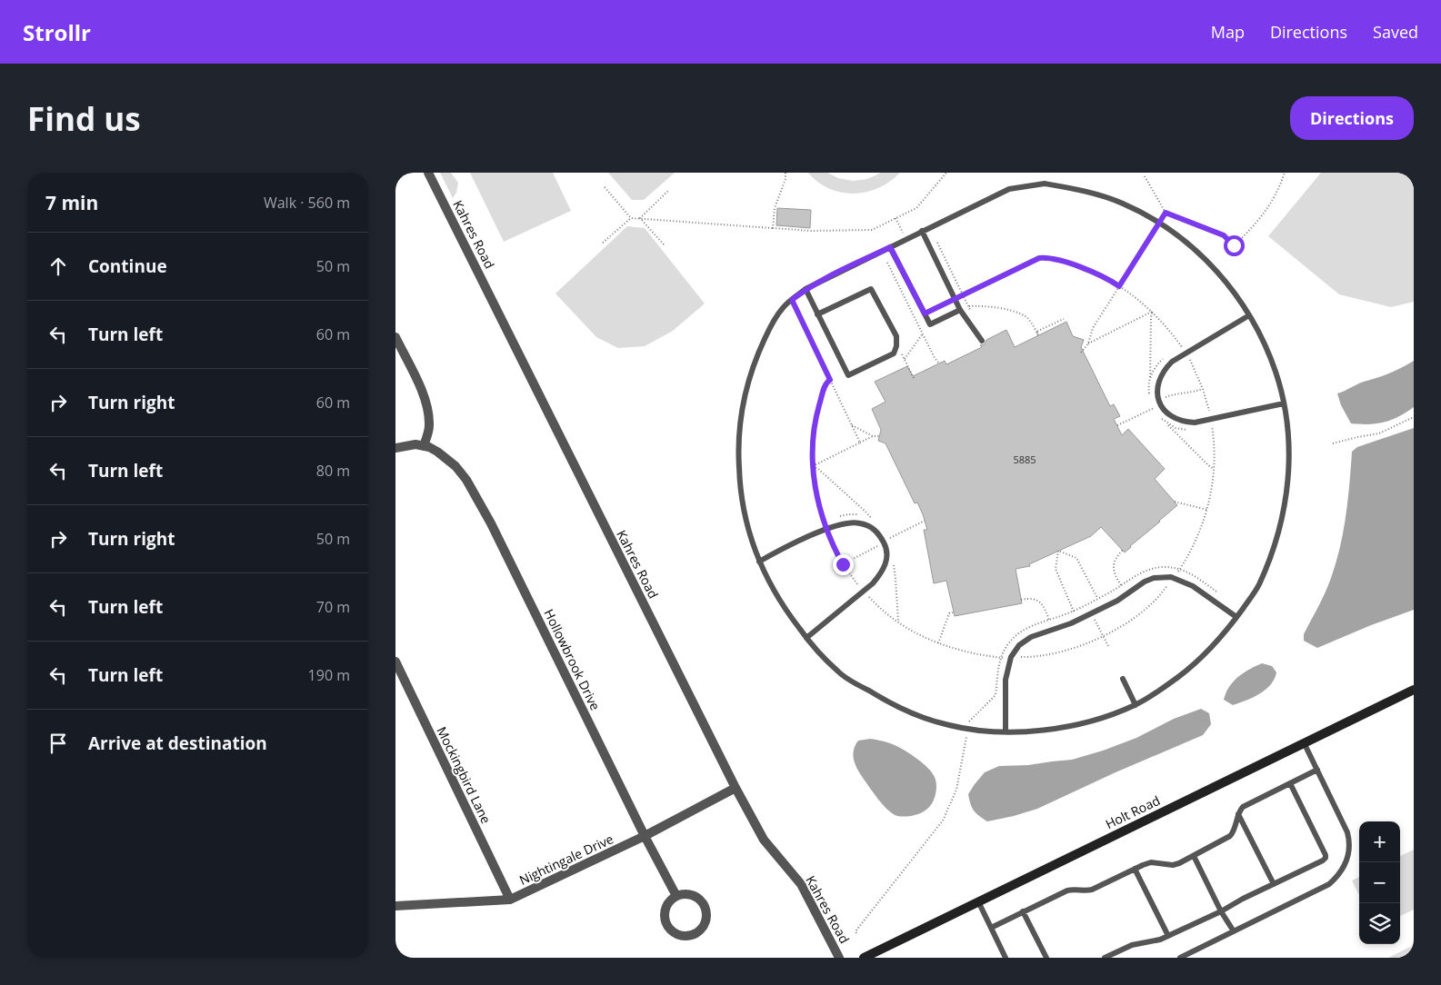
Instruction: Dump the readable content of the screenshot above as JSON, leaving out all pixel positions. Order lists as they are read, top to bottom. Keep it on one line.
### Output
{"streets":{"main road":["Holt Road"],"street":["Kahres Road","Hollowbrook Drive","Mockingbird Lane","Nightingale Drive"]},"crossings":[["Kahres Road","Nightingale Drive"],["Hollowbrook Drive","Nightingale Drive"],["Mockingbird Lane","Nightingale Drive"]],"house_numbers":["5885"],"page":{"header":"Strollr","nav":["Map","Directions","Saved"],"buttons":"Directions","title":"Find us","heading":["7 min","Walk · 560 m"],"list":[["Continue","50 m"],["Turn left","60 m"],["Turn right","60 m"],["Turn left","80 m"],["Turn right","50 m"],["Turn left","70 m"],["Turn left","190 m"],"Arrive at destination"],"map_buttons":["+","−"]}}
